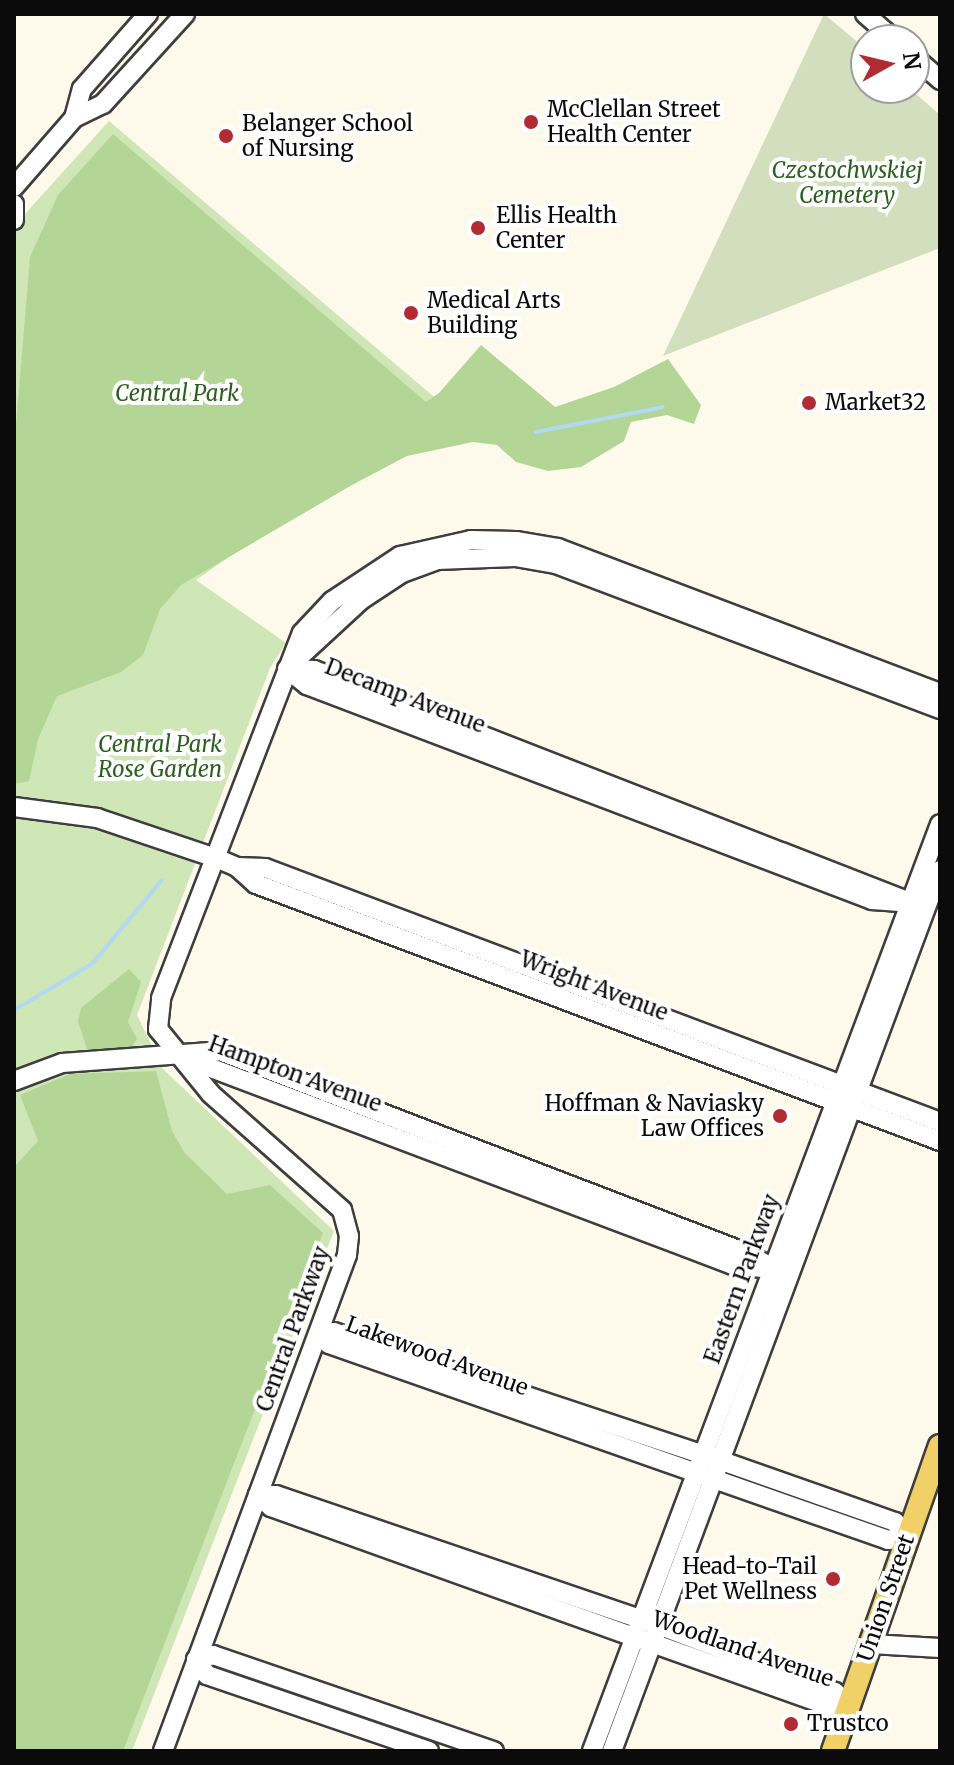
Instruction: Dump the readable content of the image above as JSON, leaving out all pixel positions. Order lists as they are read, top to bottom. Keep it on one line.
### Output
{"streets":{"main road":["Union Street"],"street":["Decamp Avenue","Wright Avenue","Hampton Avenue","Eastern Parkway","Central Parkway","Lakewood Avenue","Woodland Avenue"]},"crossings":[["Decamp Avenue","Eastern Parkway"],["Decamp Avenue","Central Parkway"],["Wright Avenue","Eastern Parkway"],["Wright Avenue","Central Parkway"],["Hampton Avenue","Eastern Parkway"],["Hampton Avenue","Central Parkway"],["Eastern Parkway","Lakewood Avenue"],["Eastern Parkway","Woodland Avenue"],["Central Parkway","Lakewood Avenue"],["Central Parkway","Woodland Avenue"],["Lakewood Avenue","Union Street"],["Union Street","Woodland Avenue"]],"parks":["Czestochwskiej Cemetery","Central Park","Central Park Rose Garden"],"places":["McClellan Street Health Center","Belanger School of Nursing","Ellis Health Center","Medical Arts Building","Market32","Hoffman & Naviasky Law Offices","Head-to-Tail Pet Wellness","Trustco"],"north":"right"}
